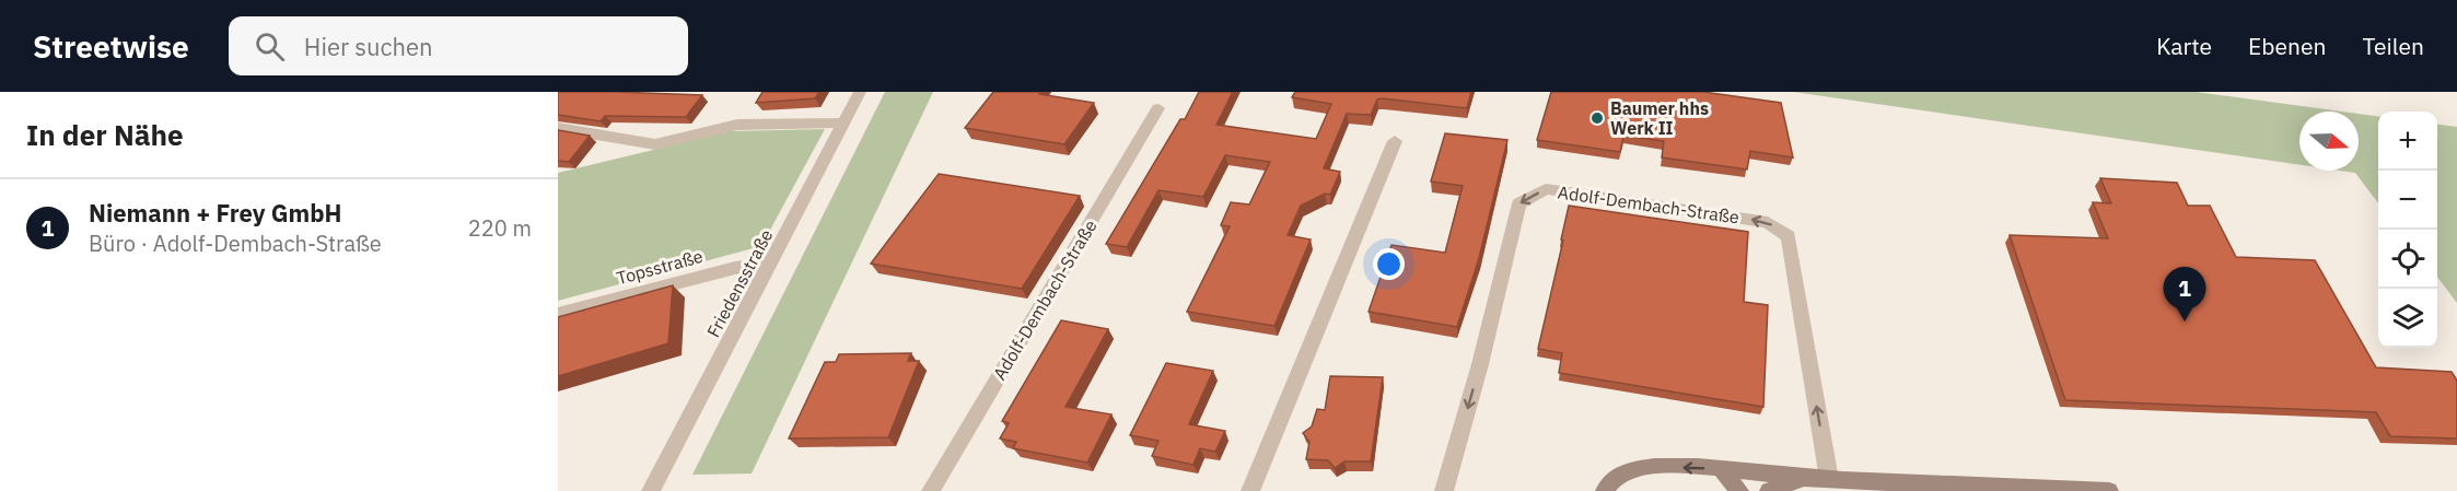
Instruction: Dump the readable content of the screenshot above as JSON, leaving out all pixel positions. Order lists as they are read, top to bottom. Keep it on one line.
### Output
{"streets":{"street":["Adolf-Dembach-Straße","Topsstraße","Friedensstraße"]},"crossings":[["Topsstraße","Friedensstraße"]],"places":["Baumer hhs Werk II"],"north":"right","page":{"header":"Streetwise","search":"Hier suchen","nav":["Karte","Ebenen","Teilen"],"heading":"In der Nähe","map_buttons":["+","−"],"list":[{"mark":"1","name":"Niemann + Frey GmbH","note":"Büro · Adolf-Dembach-Straße","value":"220 m"}],"pins":"1"}}
